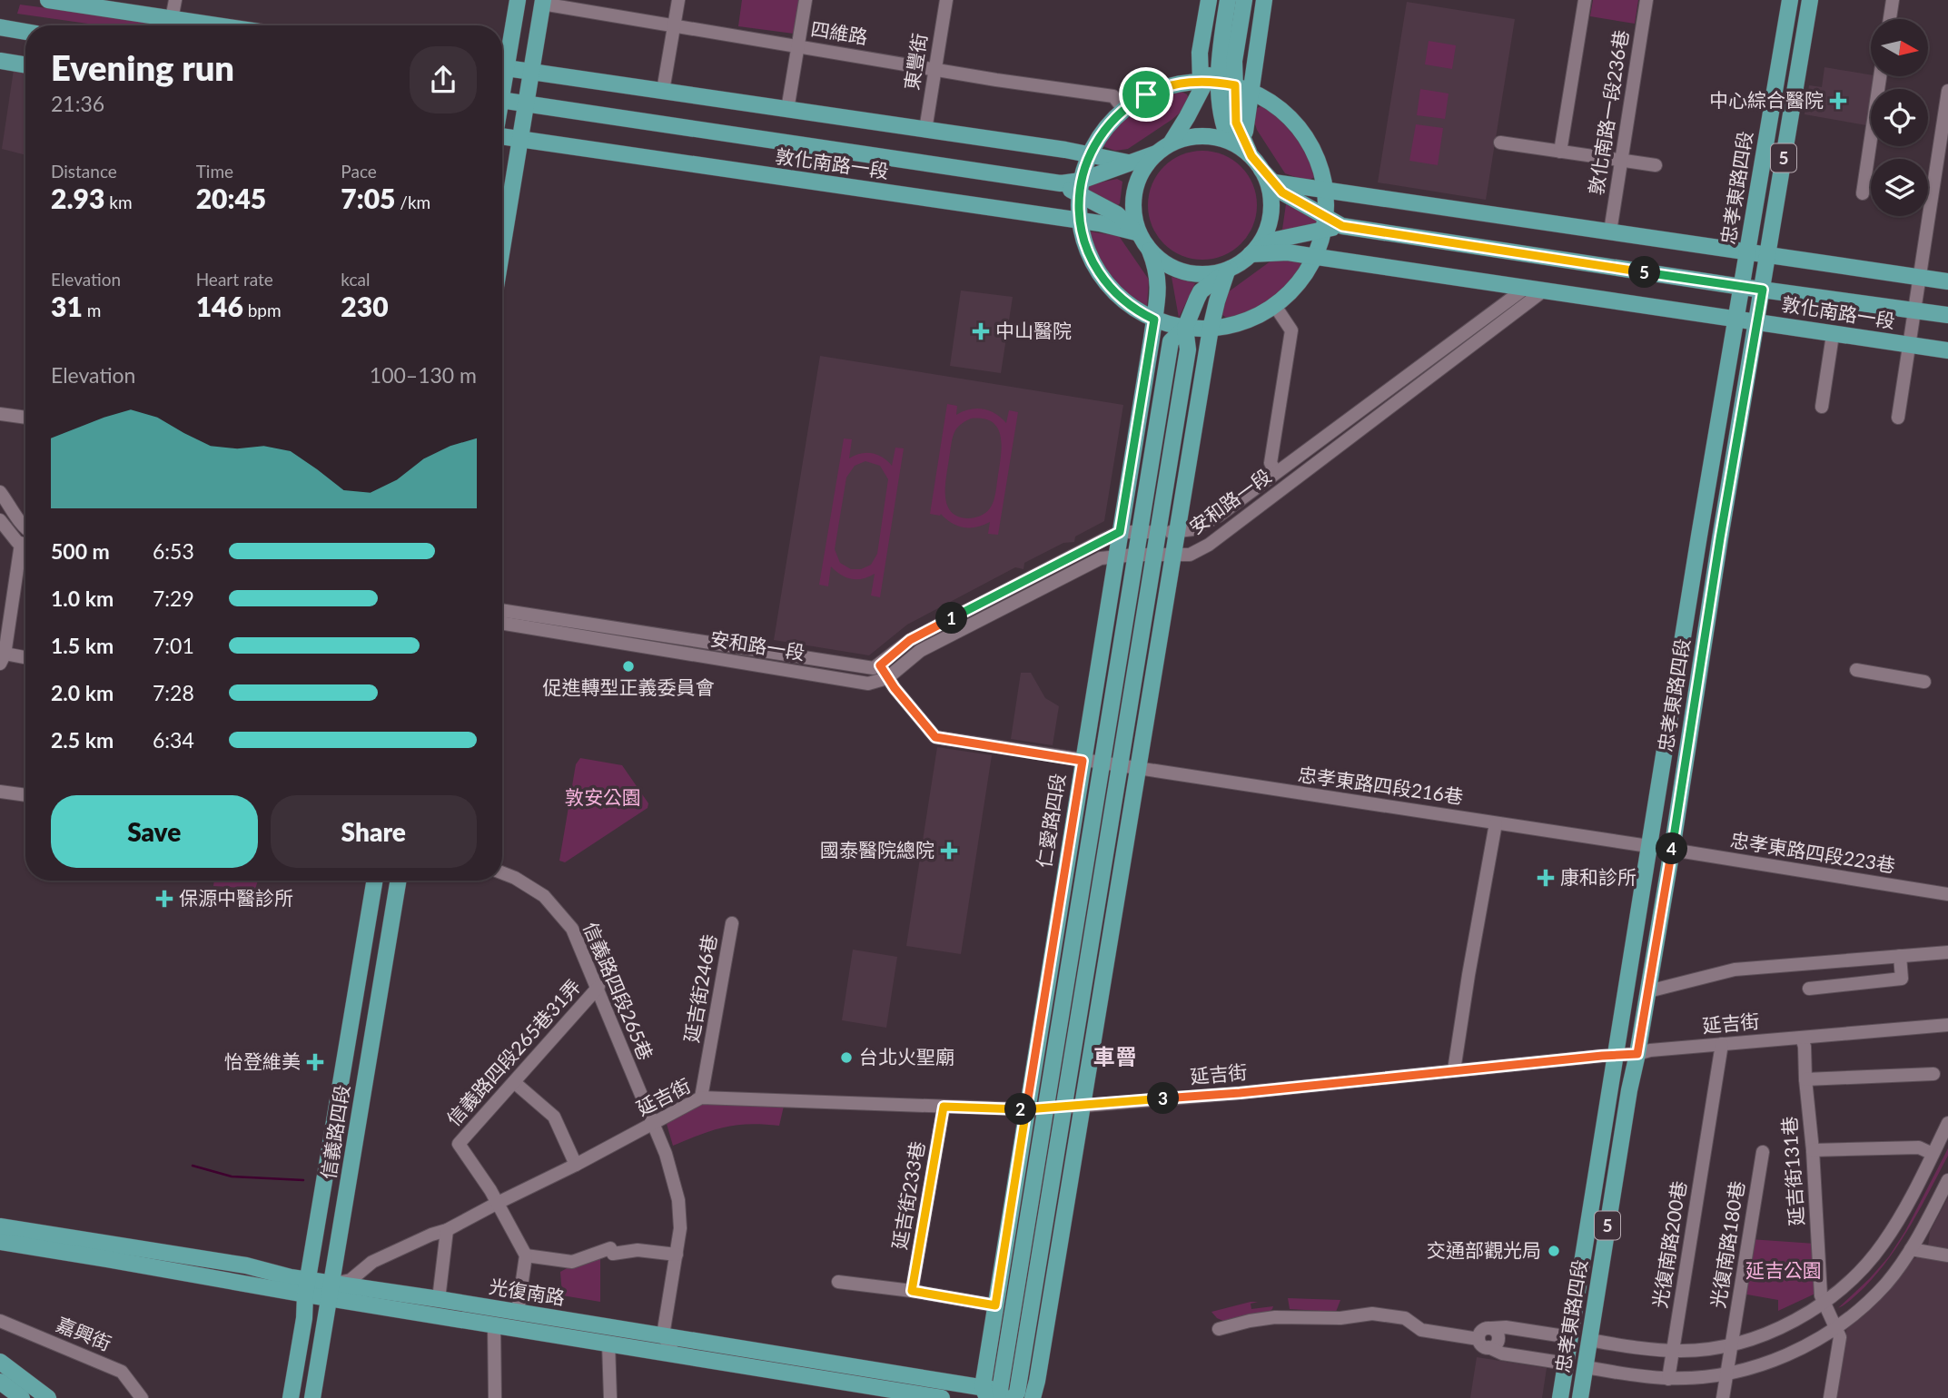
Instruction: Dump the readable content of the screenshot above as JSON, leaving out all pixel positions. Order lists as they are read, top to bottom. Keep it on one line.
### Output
{"streets":{"main road":["5","敦化南路一段","忠孝東路四段","仁愛路四段","信義路四段","光復南路"],"street":["四維路","東豐街","敦化南路一段236巷","安和路一段","忠孝東路四段216巷","忠孝東路四段223巷","延吉街246巷","信義路四段265巷","延吉街","信義路四段265巷31弄","延吉街131巷","延吉街233巷","光復南路200巷","光復南路180巷","嘉興街"]},"crossings":[["四維路","東豐街"],["敦化南路一段","忠孝東路四段"],["敦化南路一段","安和路一段"],["敦化南路一段","仁愛路四段"],["忠孝東路四段","忠孝東路四段216巷"],["忠孝東路四段","忠孝東路四段223巷"],["忠孝東路四段","延吉街"],["安和路一段","忠孝東路四段216巷"],["安和路一段","仁愛路四段"],["忠孝東路四段216巷","仁愛路四段"],["忠孝東路四段216巷","忠孝東路四段223巷"],["仁愛路四段","延吉街"],["仁愛路四段","光復南路"],["延吉街246巷","延吉街"],["信義路四段265巷","延吉街"],["信義路四段265巷","信義路四段265巷31弄"],["信義路四段265巷","光復南路"],["延吉街","信義路四段265巷31弄"],["延吉街","信義路四段"],["延吉街","延吉街131巷"],["延吉街","延吉街233巷"],["延吉街","光復南路200巷"],["延吉街","光復南路"],["信義路四段","光復南路"]],"districts":["車罾"],"parks":["敦安公園","延吉公園"],"places":{"health":["中心綜合醫院","中山醫院","國泰醫院總院","康和診所","保源中醫診所","怡登維美"],"other":["促進轉型正義委員會","台北火聖廟","交通部觀光局"]},"north":"right","page":{"heading":["Evening run","21:36"],"stats":[["Distance","2.93 km"],["Time","20:45"],["Pace","7:05 /km"],["Elevation","31 m"],["Heart rate","146 bpm"],["kcal","230"]],"pins":["5","1","4","3","2"],"chart":["Elevation","100–130 m"],"list":[{"name":"500 m","note":"6:53"},{"name":"1.0 km","note":"7:29"},{"name":"1.5 km","note":"7:01"},{"name":"2.0 km","note":"7:28"},{"name":"2.5 km","note":"6:34"}],"buttons":["Save","Share"]}}
